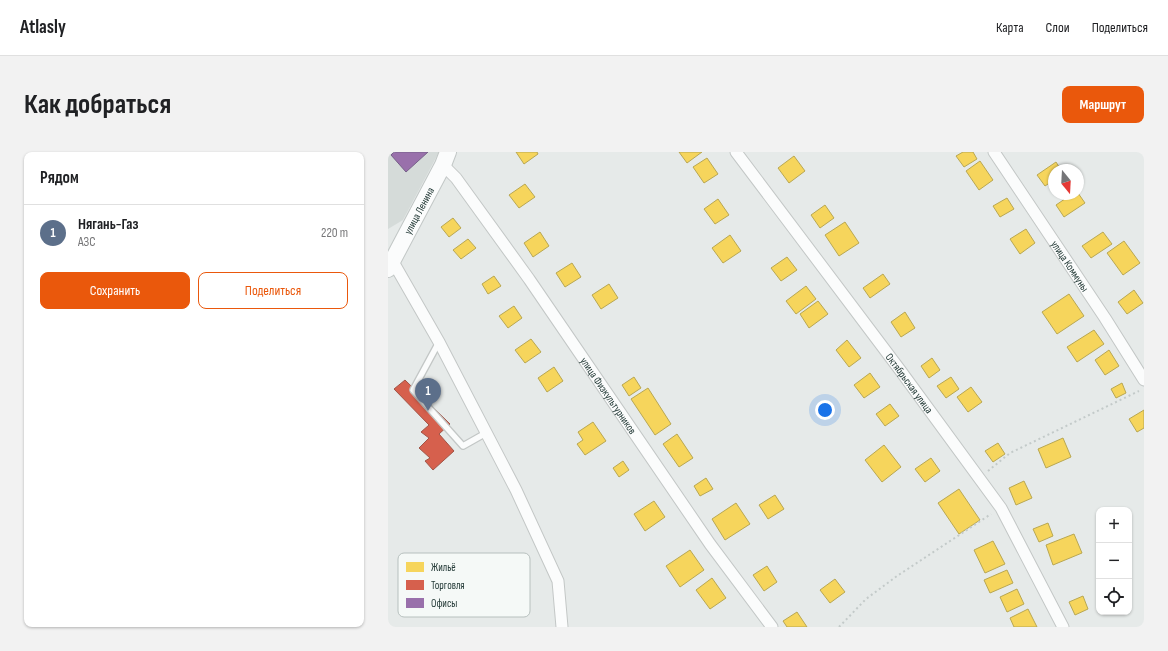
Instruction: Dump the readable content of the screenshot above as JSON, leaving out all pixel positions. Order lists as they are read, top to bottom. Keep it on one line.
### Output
{"streets":{"street":["улица Ленина","улица Коммуны","Октябрьская улица","улица Физкультурников"]},"crossings":[["улица Ленина","улица Физкультурников"]],"legend":["Жильё","Торговля","Офисы"],"north":"bottom","page":{"header":"Atlasly","nav":["Карта","Слои","Поделиться"],"buttons":["Маршрут",["Сохранить","Поделиться"]],"title":"Как добраться","heading":"Рядом","list":[{"mark":"1","name":"Нягань-Газ","note":"АЗС","value":"220 m"}],"pins":"1","map_buttons":["+","−"]}}
